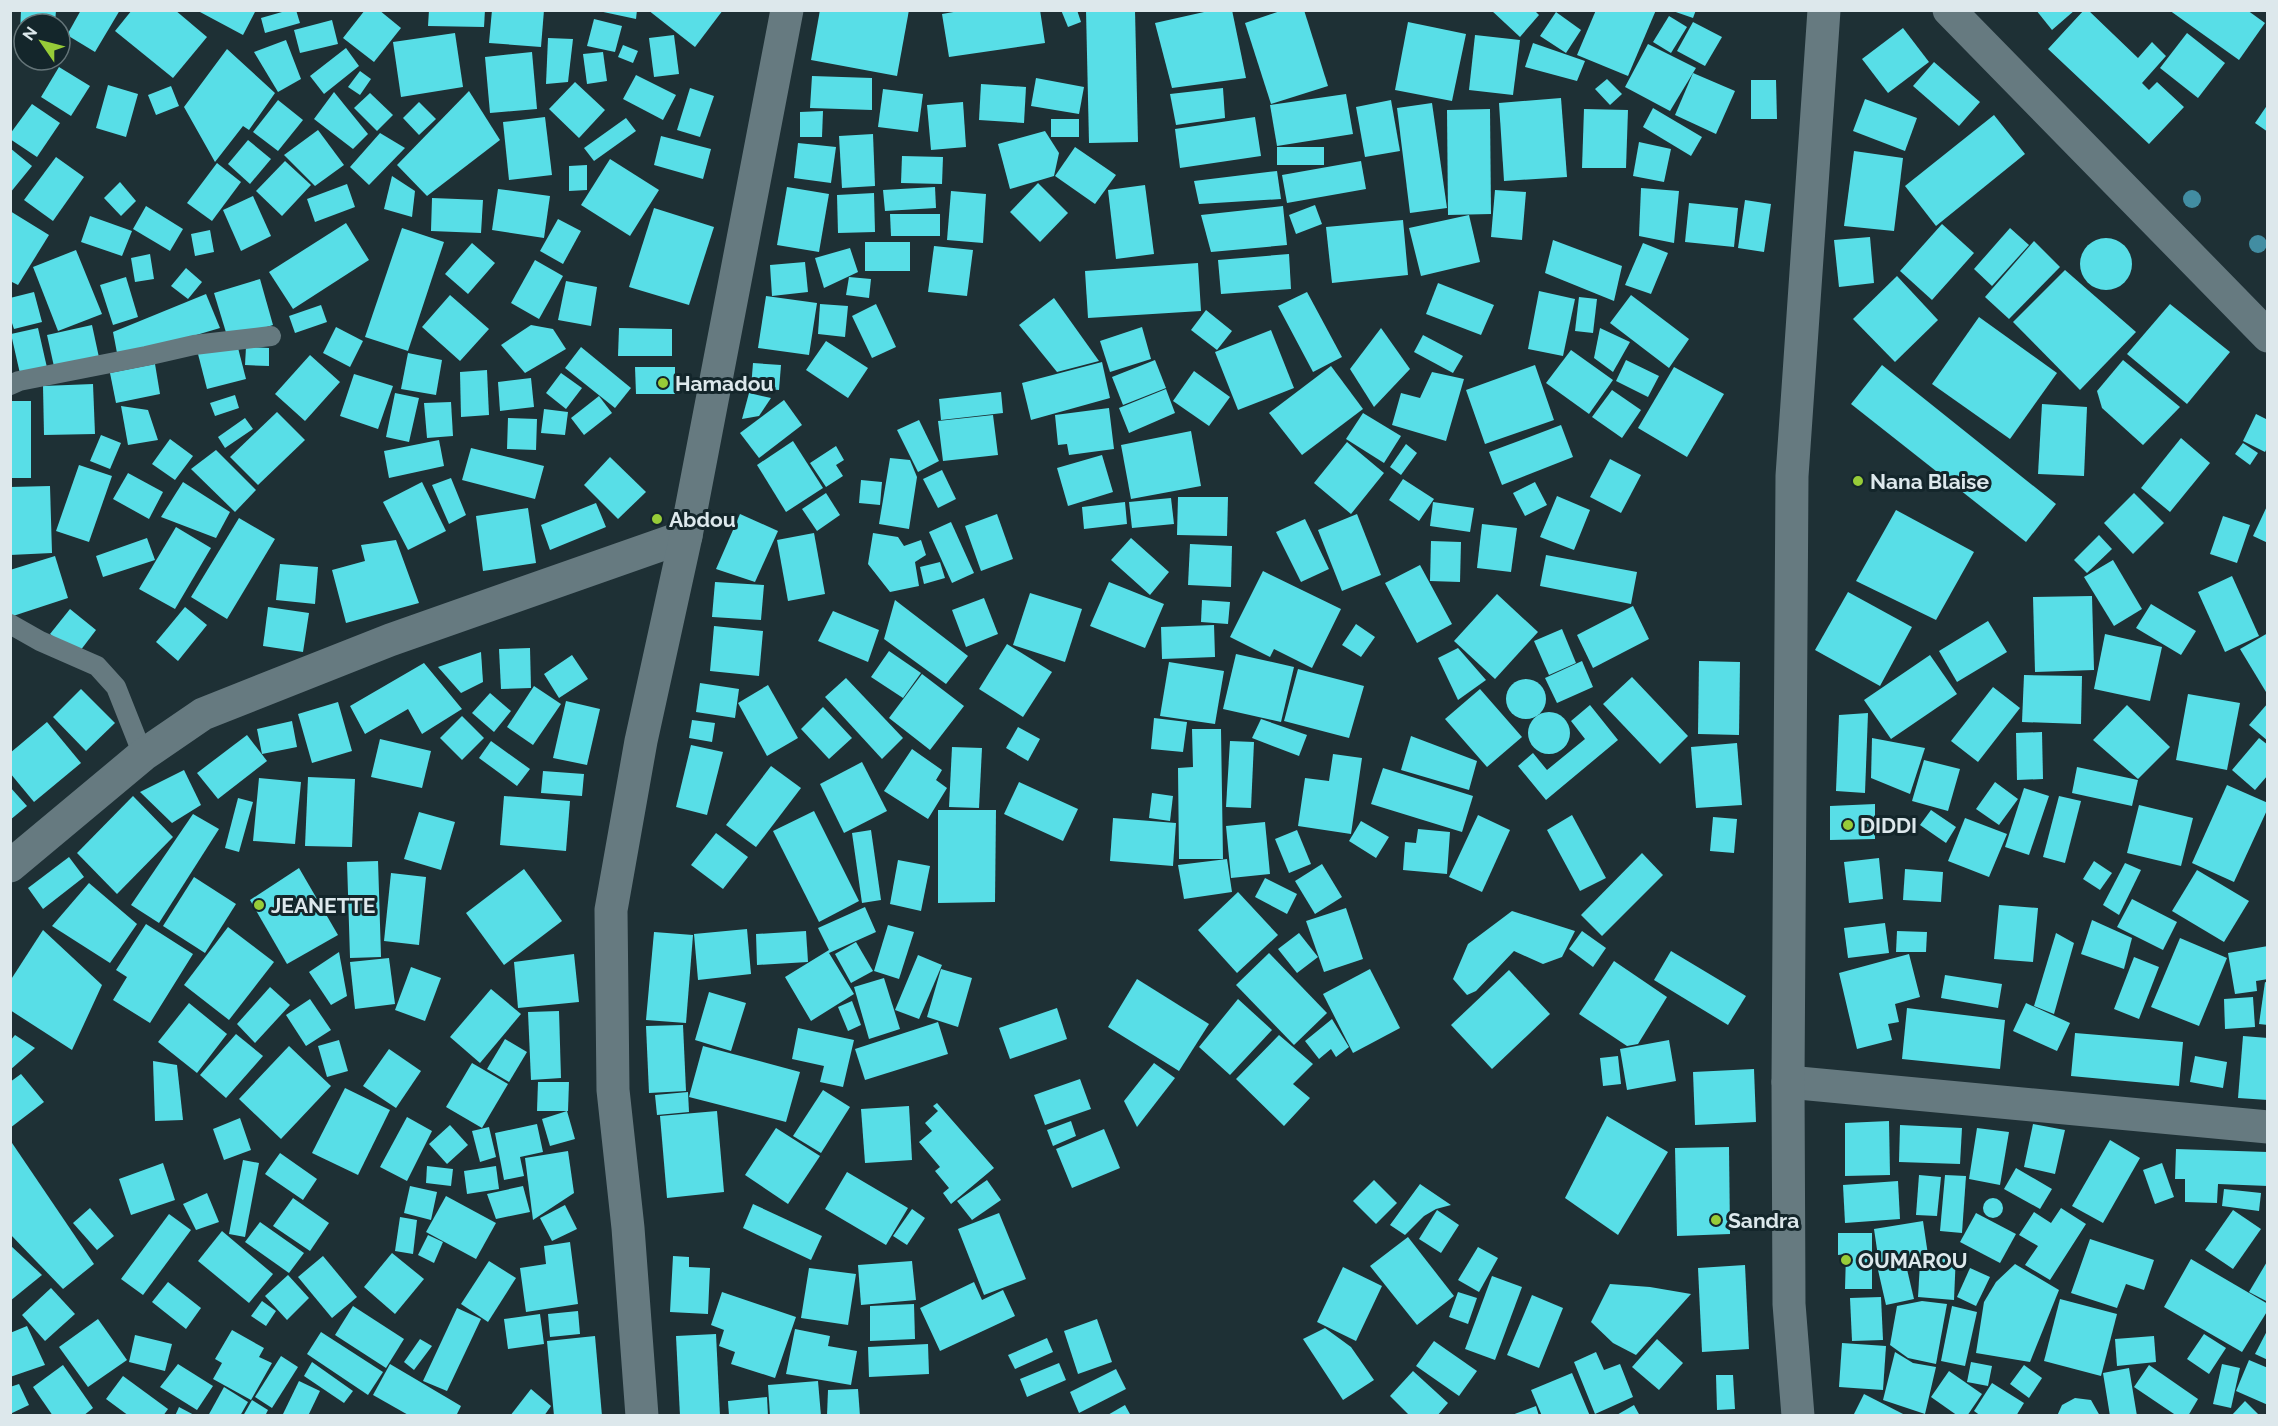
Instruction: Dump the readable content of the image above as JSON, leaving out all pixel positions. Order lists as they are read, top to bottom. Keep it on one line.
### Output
{"places":["Hamadou","Nana Blaise","Abdou","DIDDI","JEANETTE","Sandra","OUMAROU"],"north":"top left"}
